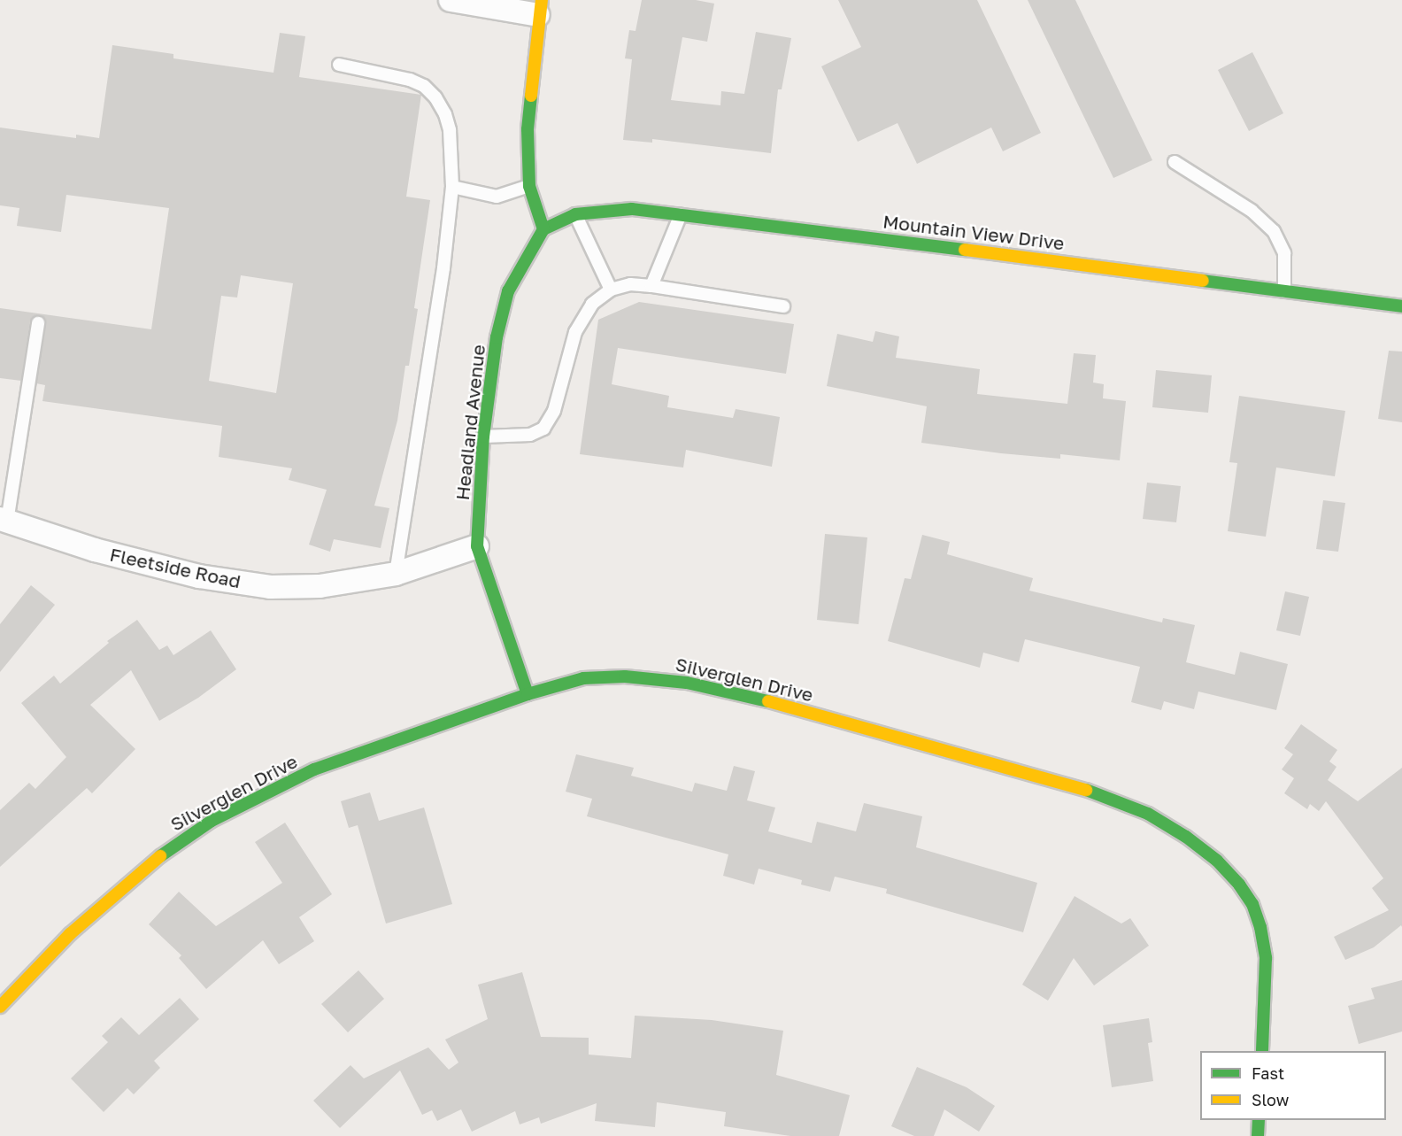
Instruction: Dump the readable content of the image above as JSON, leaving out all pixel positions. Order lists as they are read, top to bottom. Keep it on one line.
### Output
{"streets":{"street":["Mountain View Drive","Headland Avenue","Fleetside Road","Silverglen Drive"]},"crossings":[["Mountain View Drive","Headland Avenue"],["Headland Avenue","Fleetside Road"],["Headland Avenue","Silverglen Drive"]],"legend":["Fast","Slow"]}
